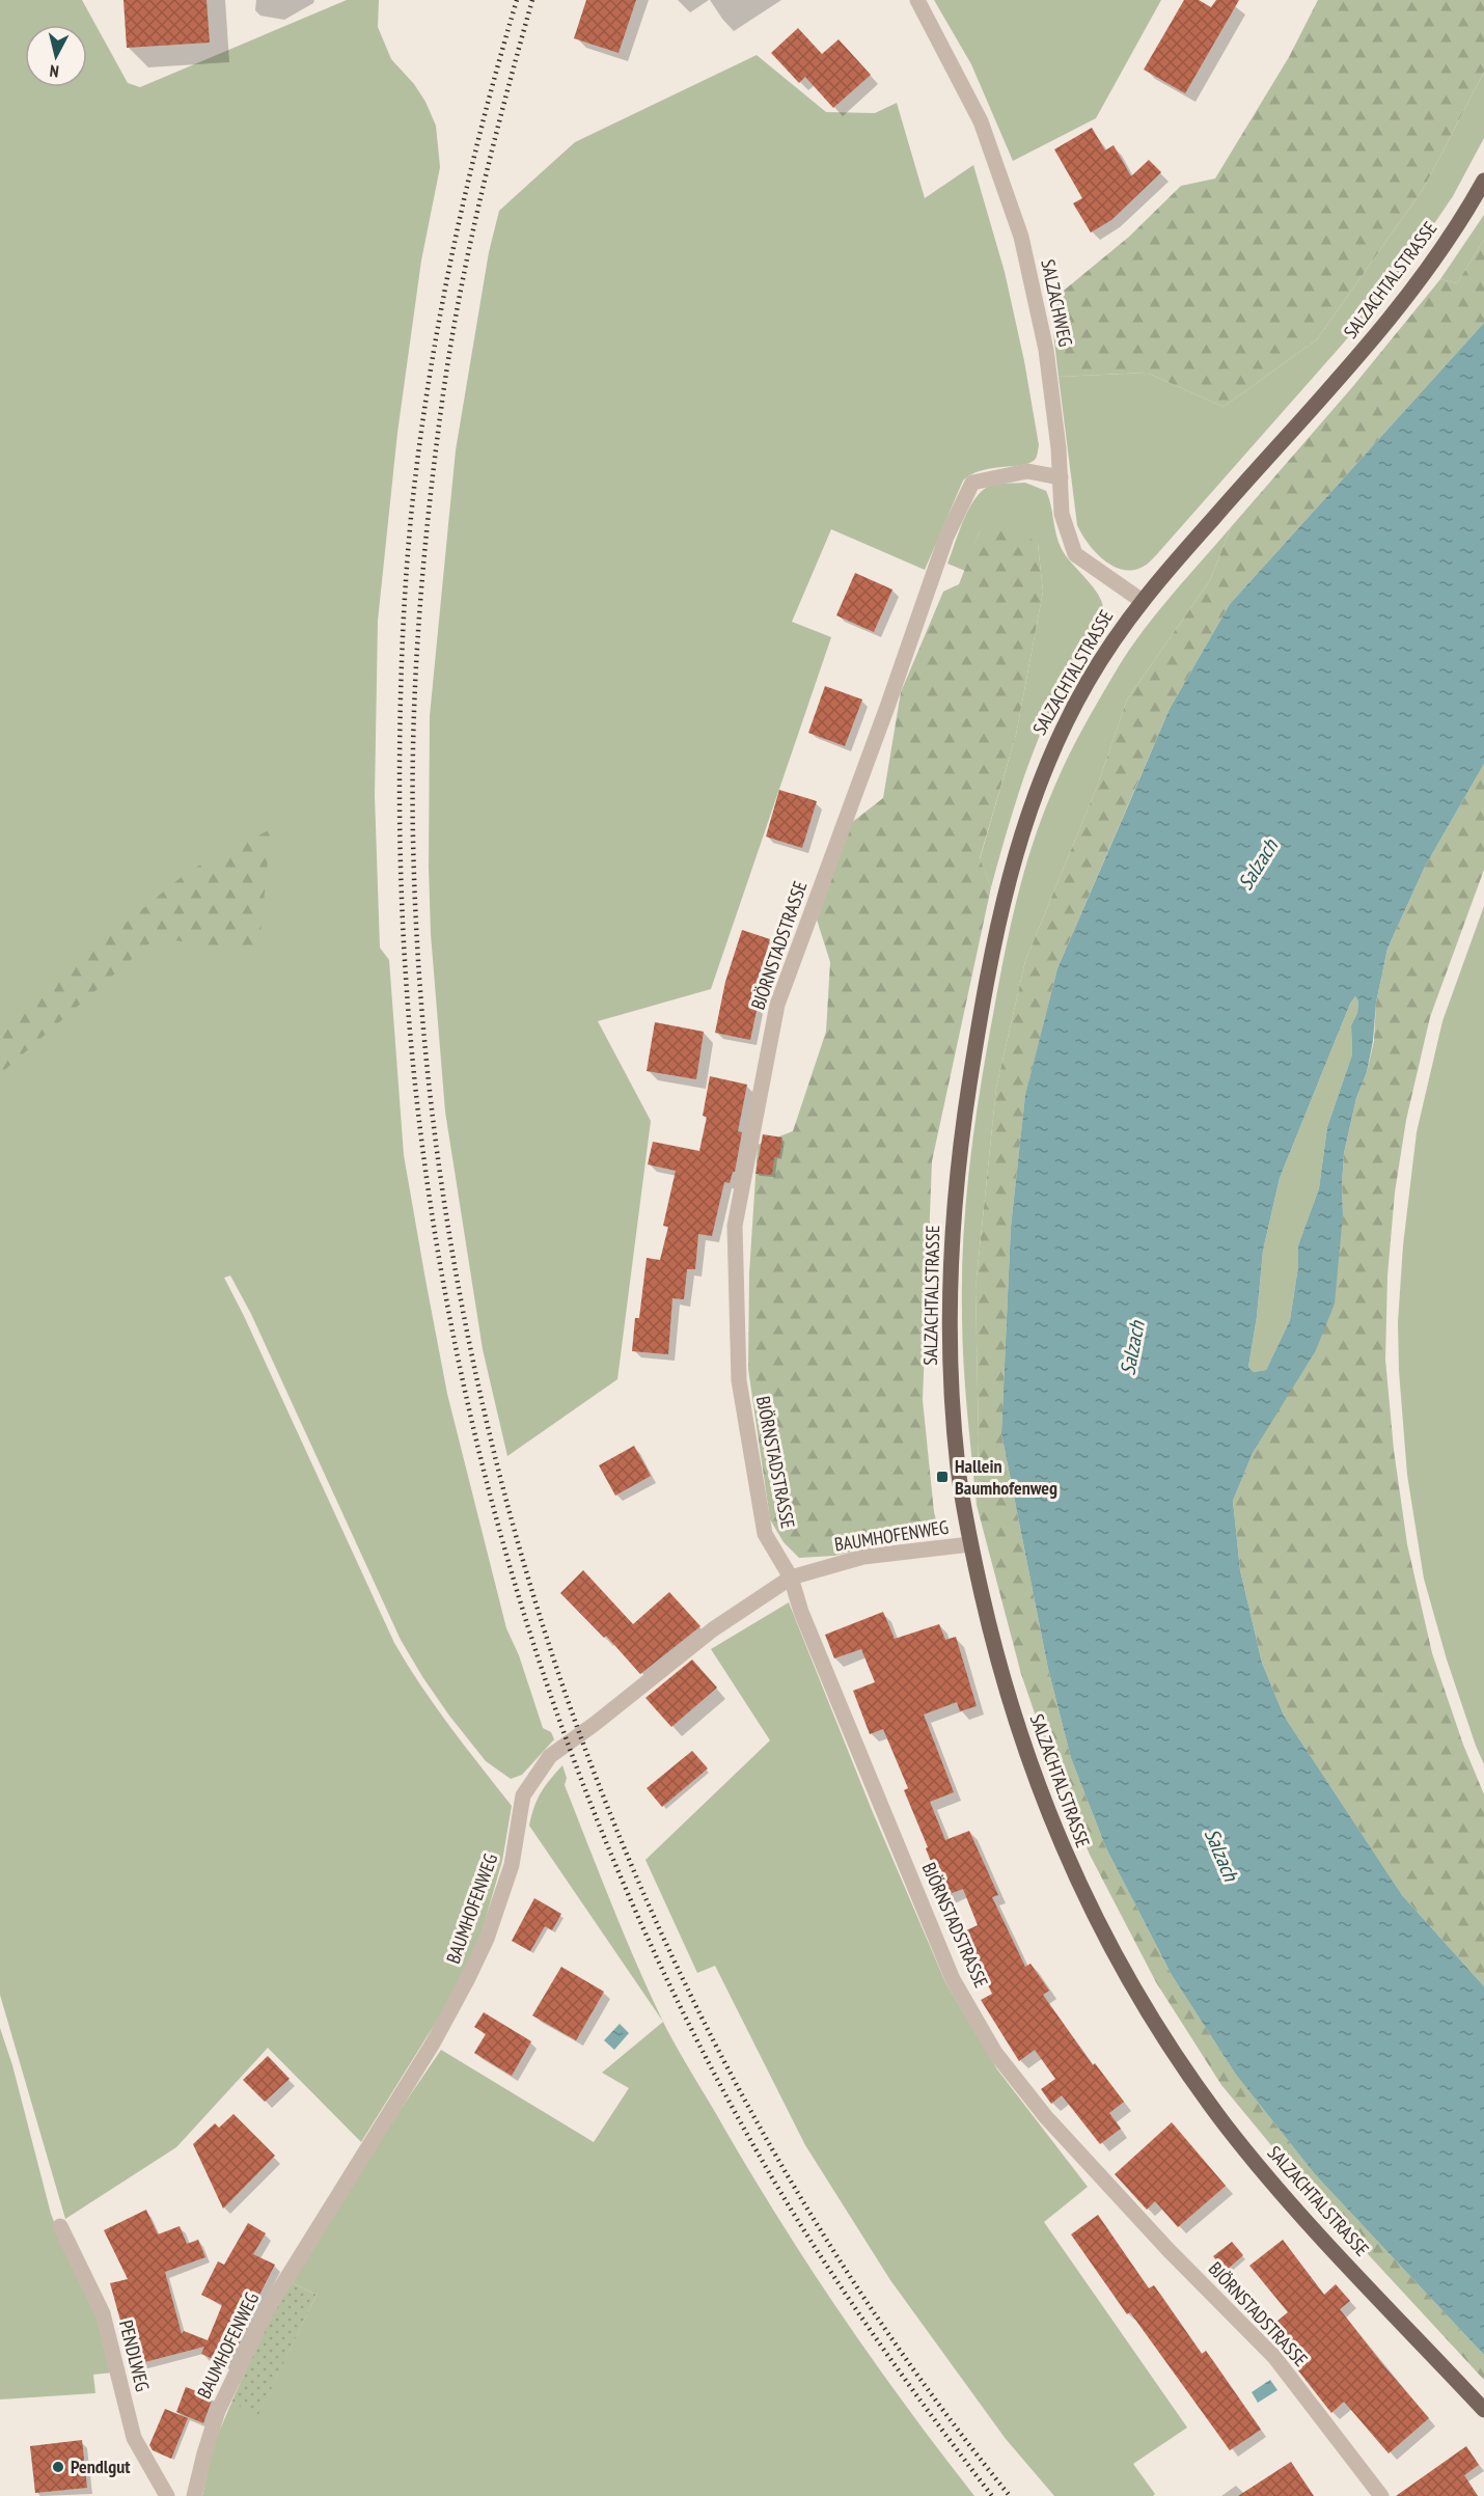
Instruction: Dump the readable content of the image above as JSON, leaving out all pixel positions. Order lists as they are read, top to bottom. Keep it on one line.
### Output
{"streets":{"main road":["SALZACHTALSTRASSE"],"street":["SALZACHWEG","BJÖRNSTADSTRASSE","BAUMHOFENWEG","PENDLWEG"]},"crossings":[["SALZACHTALSTRASSE","SALZACHWEG"],["SALZACHTALSTRASSE","BAUMHOFENWEG"],["SALZACHWEG","BJÖRNSTADSTRASSE"],["BJÖRNSTADSTRASSE","BAUMHOFENWEG"]],"water":["Salzach"],"places":{"transit":["Hallein Baumhofenweg"],"other":["Pendlgut"]},"north":"bottom"}
